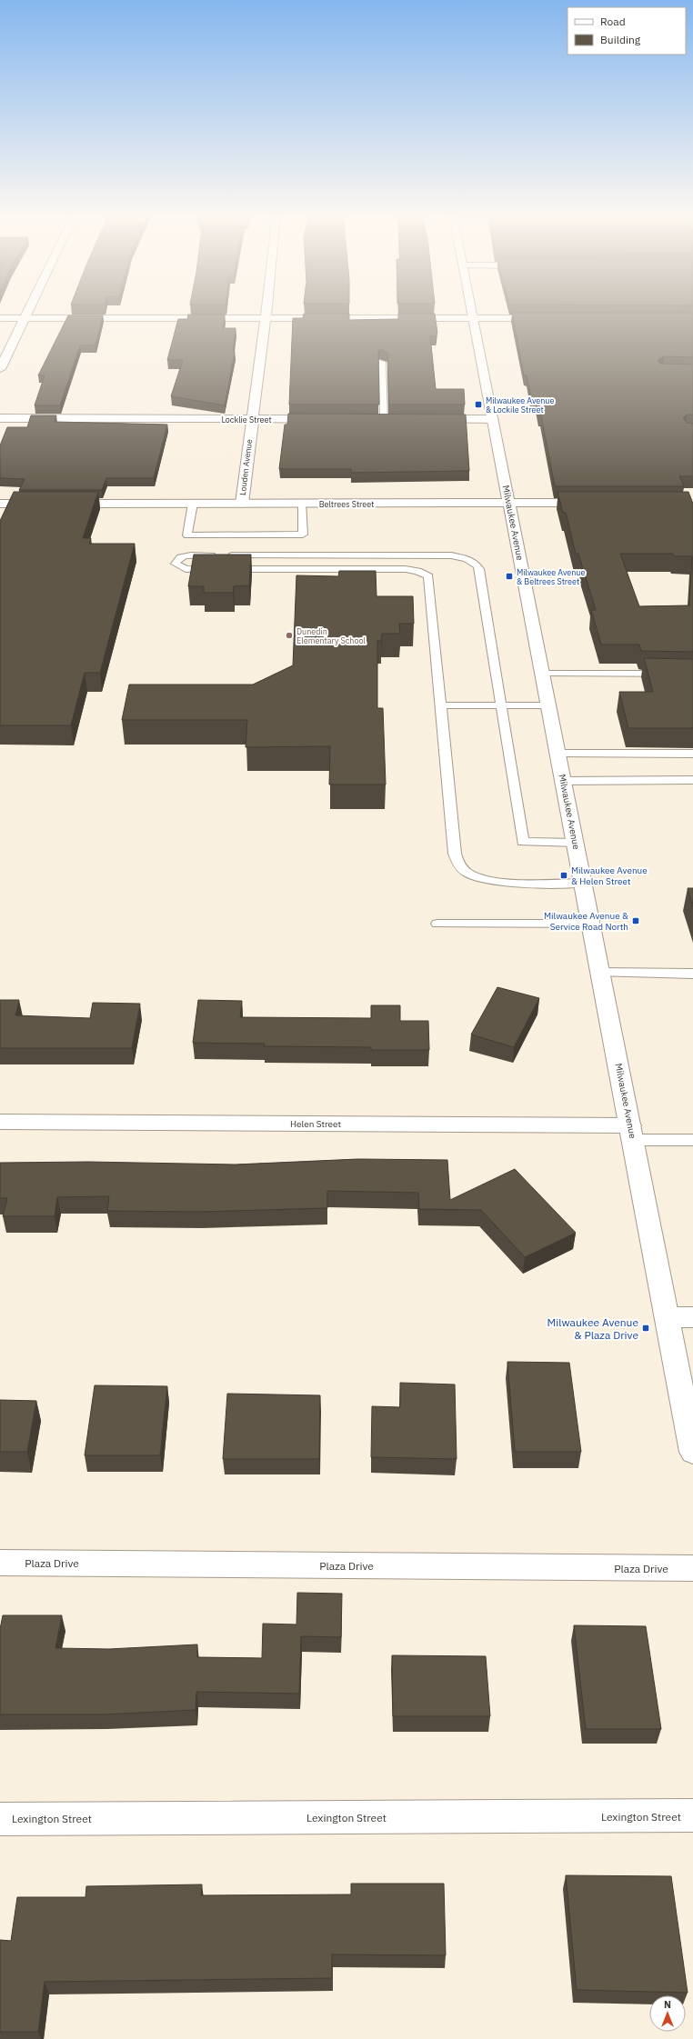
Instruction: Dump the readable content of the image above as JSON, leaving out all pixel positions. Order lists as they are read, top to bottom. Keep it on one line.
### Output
{"streets":{"street":["Locklie Street","Louden Avenue","Beltrees Street","Milwaukee Avenue","Helen Street","Plaza Drive","Lexington Street"]},"crossings":[["Locklie Street","Louden Avenue"],["Louden Avenue","Beltrees Street"],["Beltrees Street","Milwaukee Avenue"],["Milwaukee Avenue","Helen Street"]],"places":{"transit":["Milwaukee Avenue & Lockile Street","Milwaukee Avenue & Beltrees Street","Milwaukee Avenue & Helen Street","Milwaukee Avenue & Service Road North","Milwaukee Avenue & Plaza Drive"],"other":["Dunedin Elementary School"]},"legend":["Road","Building"],"north":"top"}
